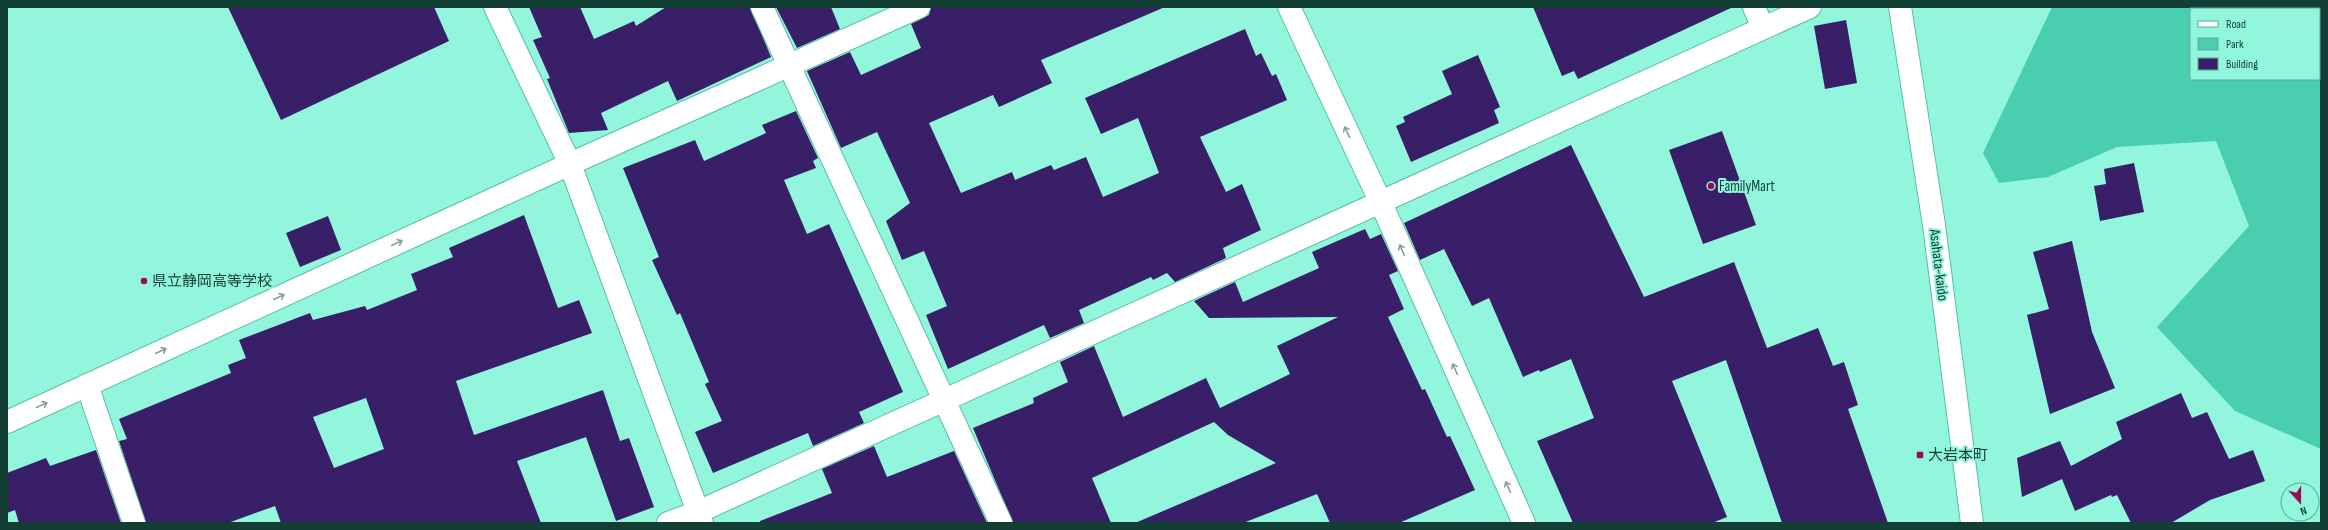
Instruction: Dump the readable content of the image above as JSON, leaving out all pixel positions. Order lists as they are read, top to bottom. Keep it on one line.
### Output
{"streets":{"street":["Asahata-kaido"]},"places":{"other":["FamilyMart","県立静岡高等学校"],"transit":["大岩本町"]},"legend":["Road","Park","Building"],"north":"bottom"}
